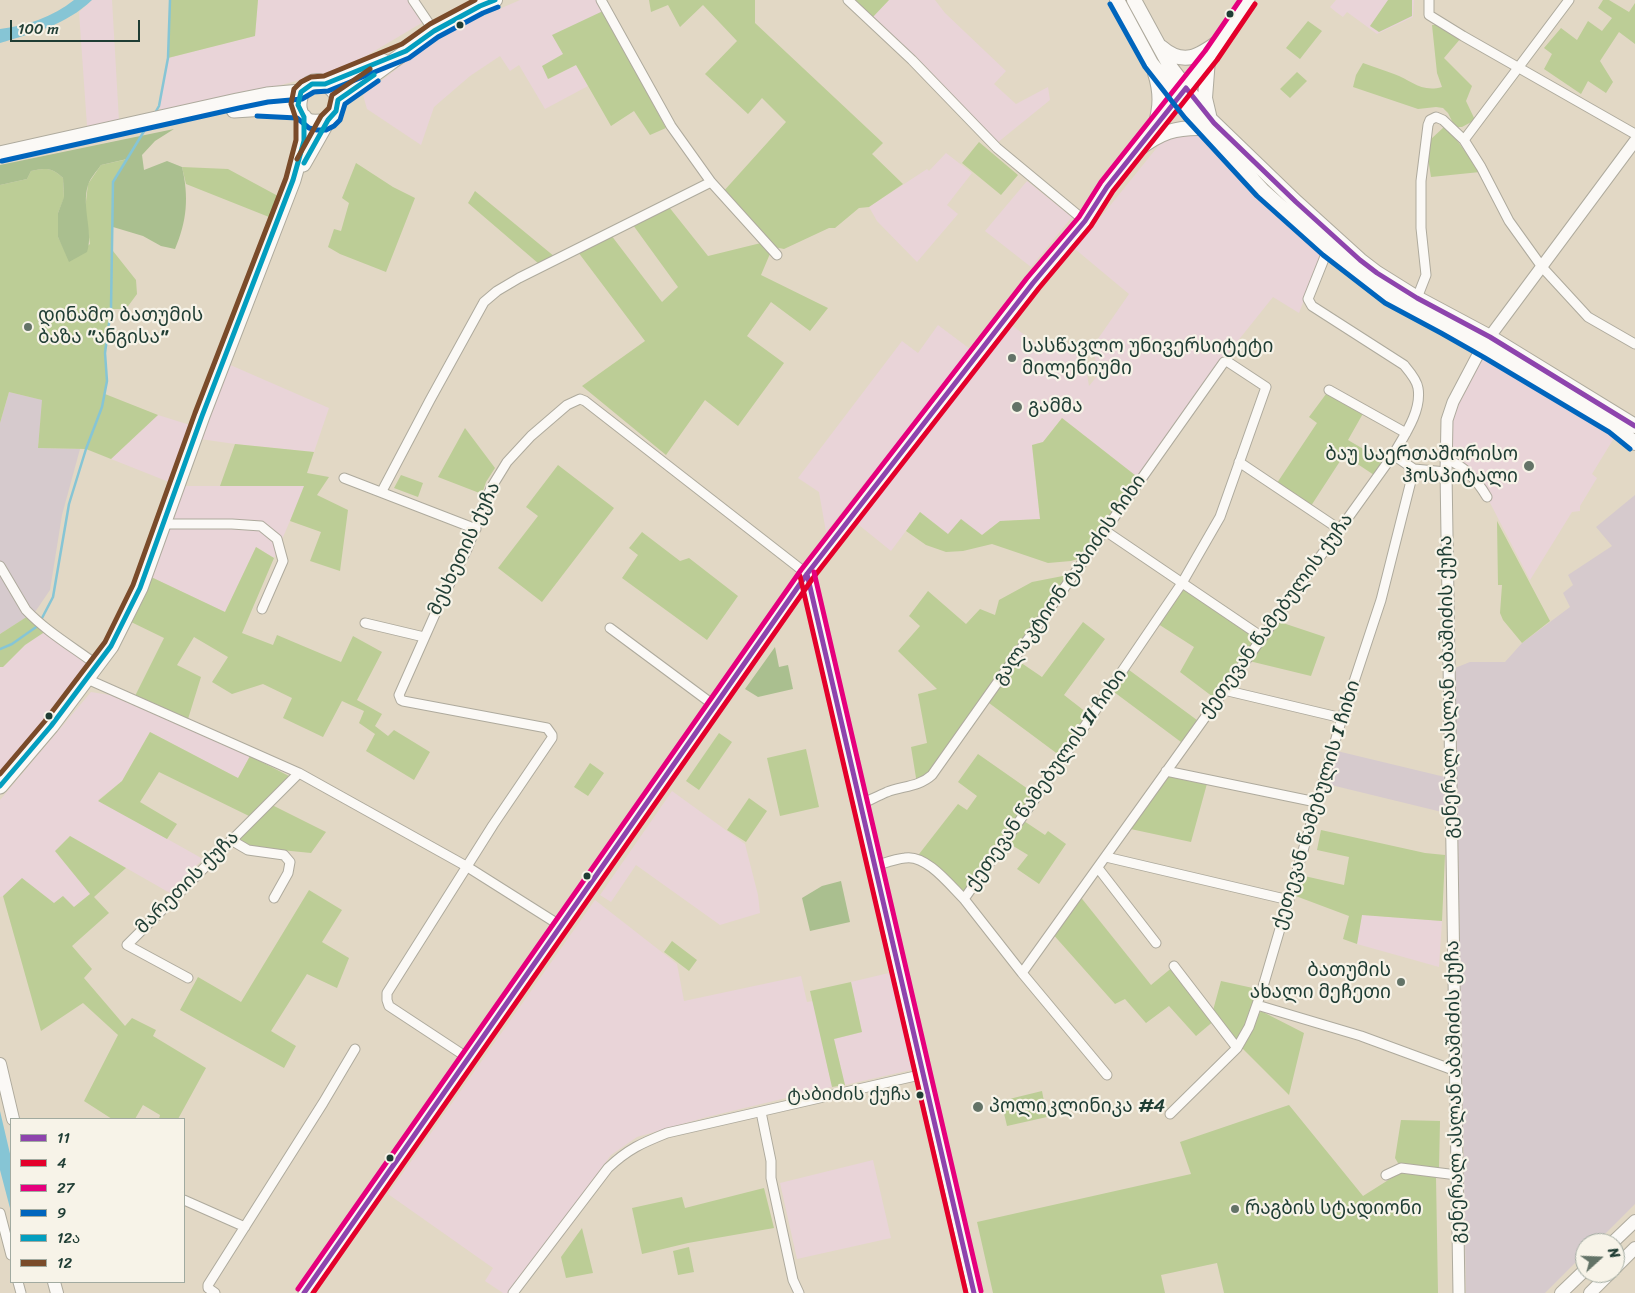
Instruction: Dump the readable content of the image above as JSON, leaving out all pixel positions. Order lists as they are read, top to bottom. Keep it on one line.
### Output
{"streets":{"street":["მესხეთის ქუჩა","გალაკტიონ ტაბიძის ჩიხი","ქეთევან წამებულის ქუჩა","გენერალ ასლან აბაშიძის ქუჩა","ქეთევან წამებულის II ჩიხი","ქეთევან წამებულის I ჩიხი","მარეთის ქუჩა"]},"crossings":[["გალაკტიონ ტაბიძის ჩიხი","ქეთევან წამებულის II ჩიხი"],["ქეთევან წამებულის ქუჩა","ქეთევან წამებულის II ჩიხი"]],"places":["დინამო ბათუმის ბაზა \"ანგისა\"","სასწავლო უნივერსიტეტი მილენიუმი","გამმა","ბაუ საერთაშორისო ჰოსპიტალი","ბათუმის ახალი მეჩეთი","ტაბიძის ქუჩა","პოლიკლინიკა #4","რაგბის სტადიონი"],"lines":["transit line 27","transit line 12ა","transit line 12","transit line 4","transit line 9","transit line 11"],"legend":["11","4","27","9","12ა","12"],"scale_bar":"100 m","north":"right"}
